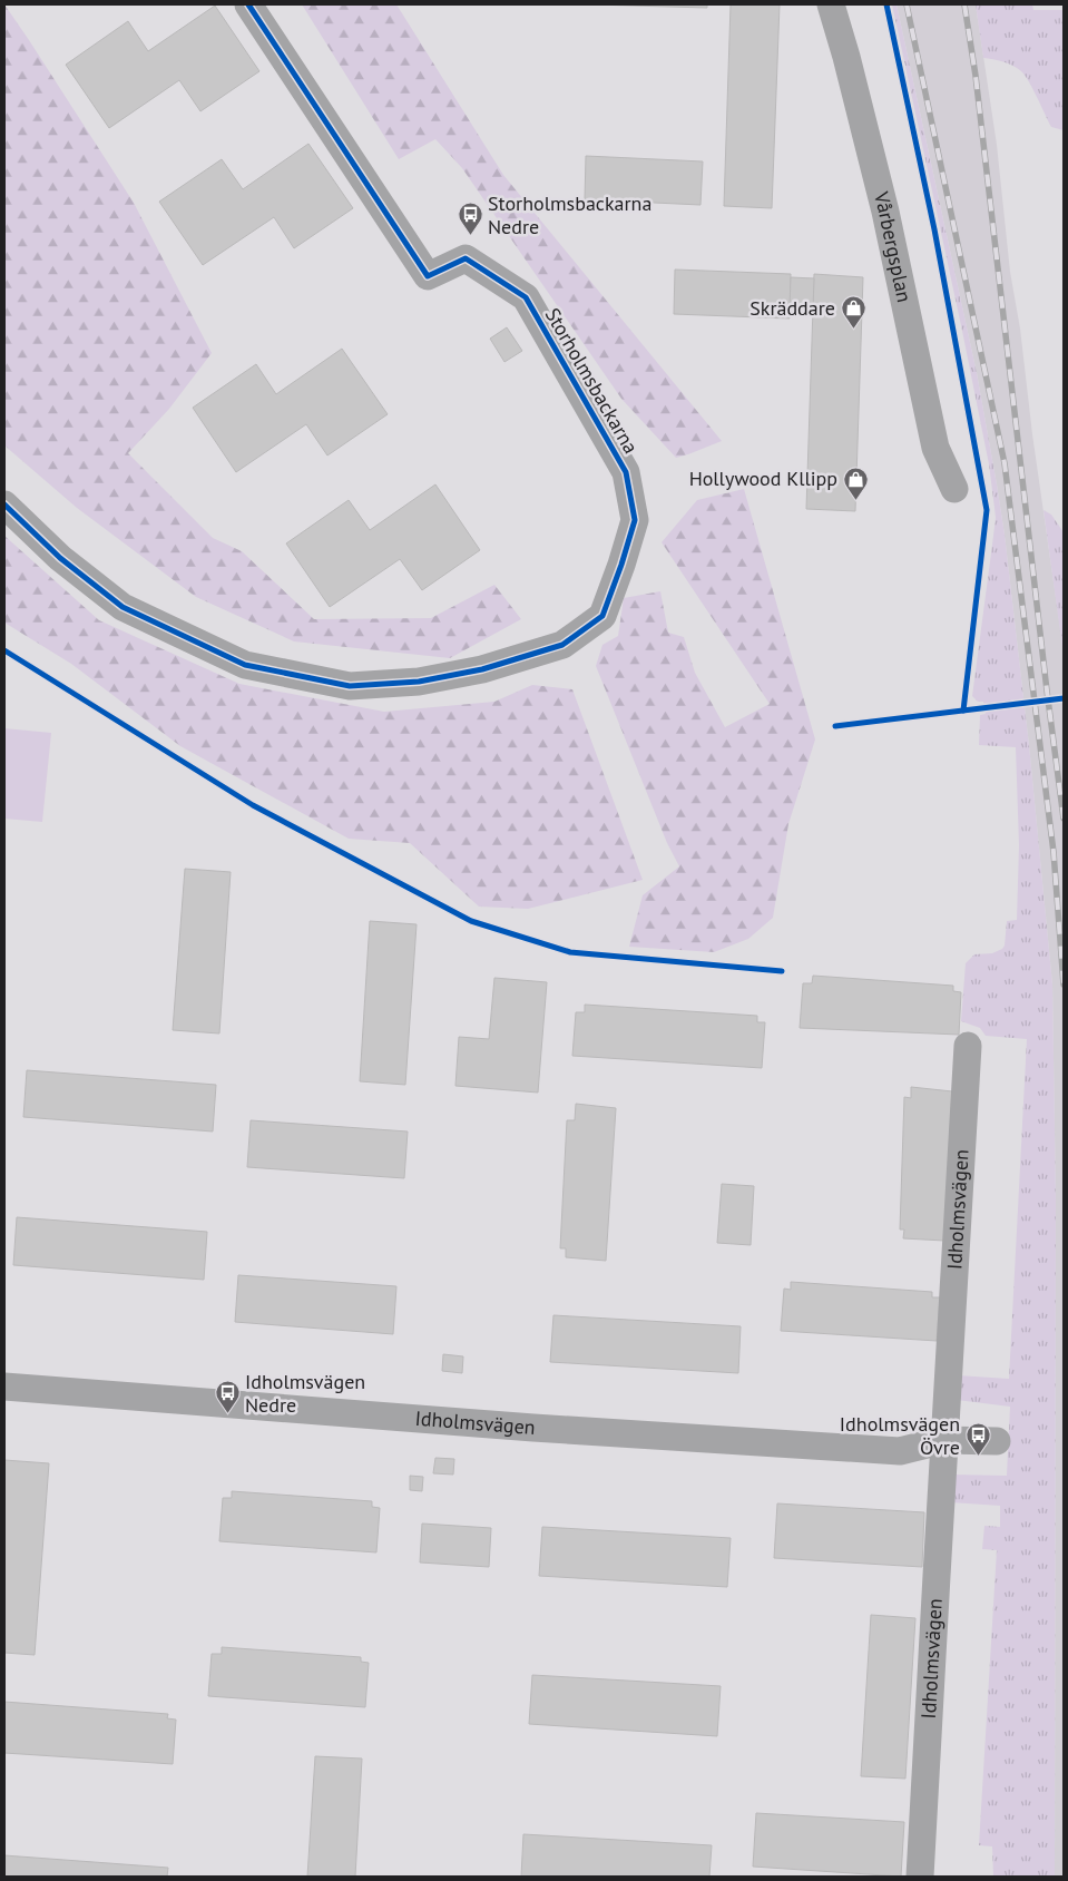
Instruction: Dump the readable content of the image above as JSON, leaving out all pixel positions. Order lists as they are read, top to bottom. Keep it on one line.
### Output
{"streets":{"street":["Vårbergsplan","Storholmsbackarna","Idholmsvägen"]},"places":{"bus stop":["Storholmsbackarna Nedre","Idholmsvägen Nedre","Idholmsvägen Övre"],"shop":["Skräddare","Hollywood Kllipp"]}}
